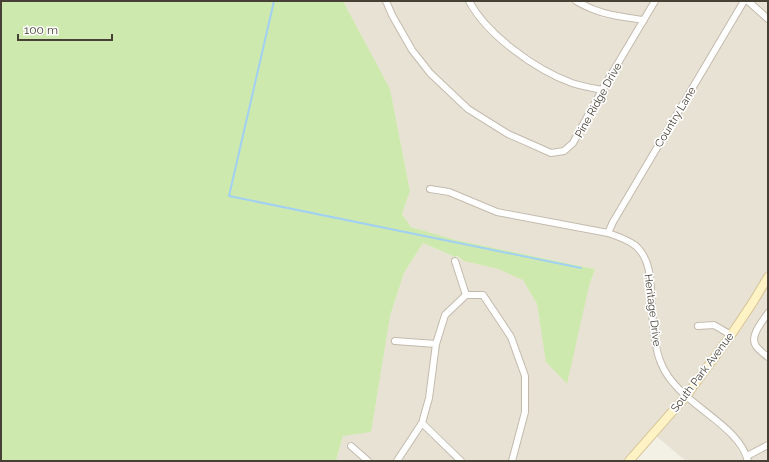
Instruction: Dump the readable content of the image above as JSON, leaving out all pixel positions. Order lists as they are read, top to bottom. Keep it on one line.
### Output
{"streets":{"street":["Pine Ridge Drive","Country Lane","Heritage Drive","South Park Avenue"]},"crossings":[["Country Lane","Heritage Drive"],["Heritage Drive","South Park Avenue"]],"scale_bar":"100 m"}
